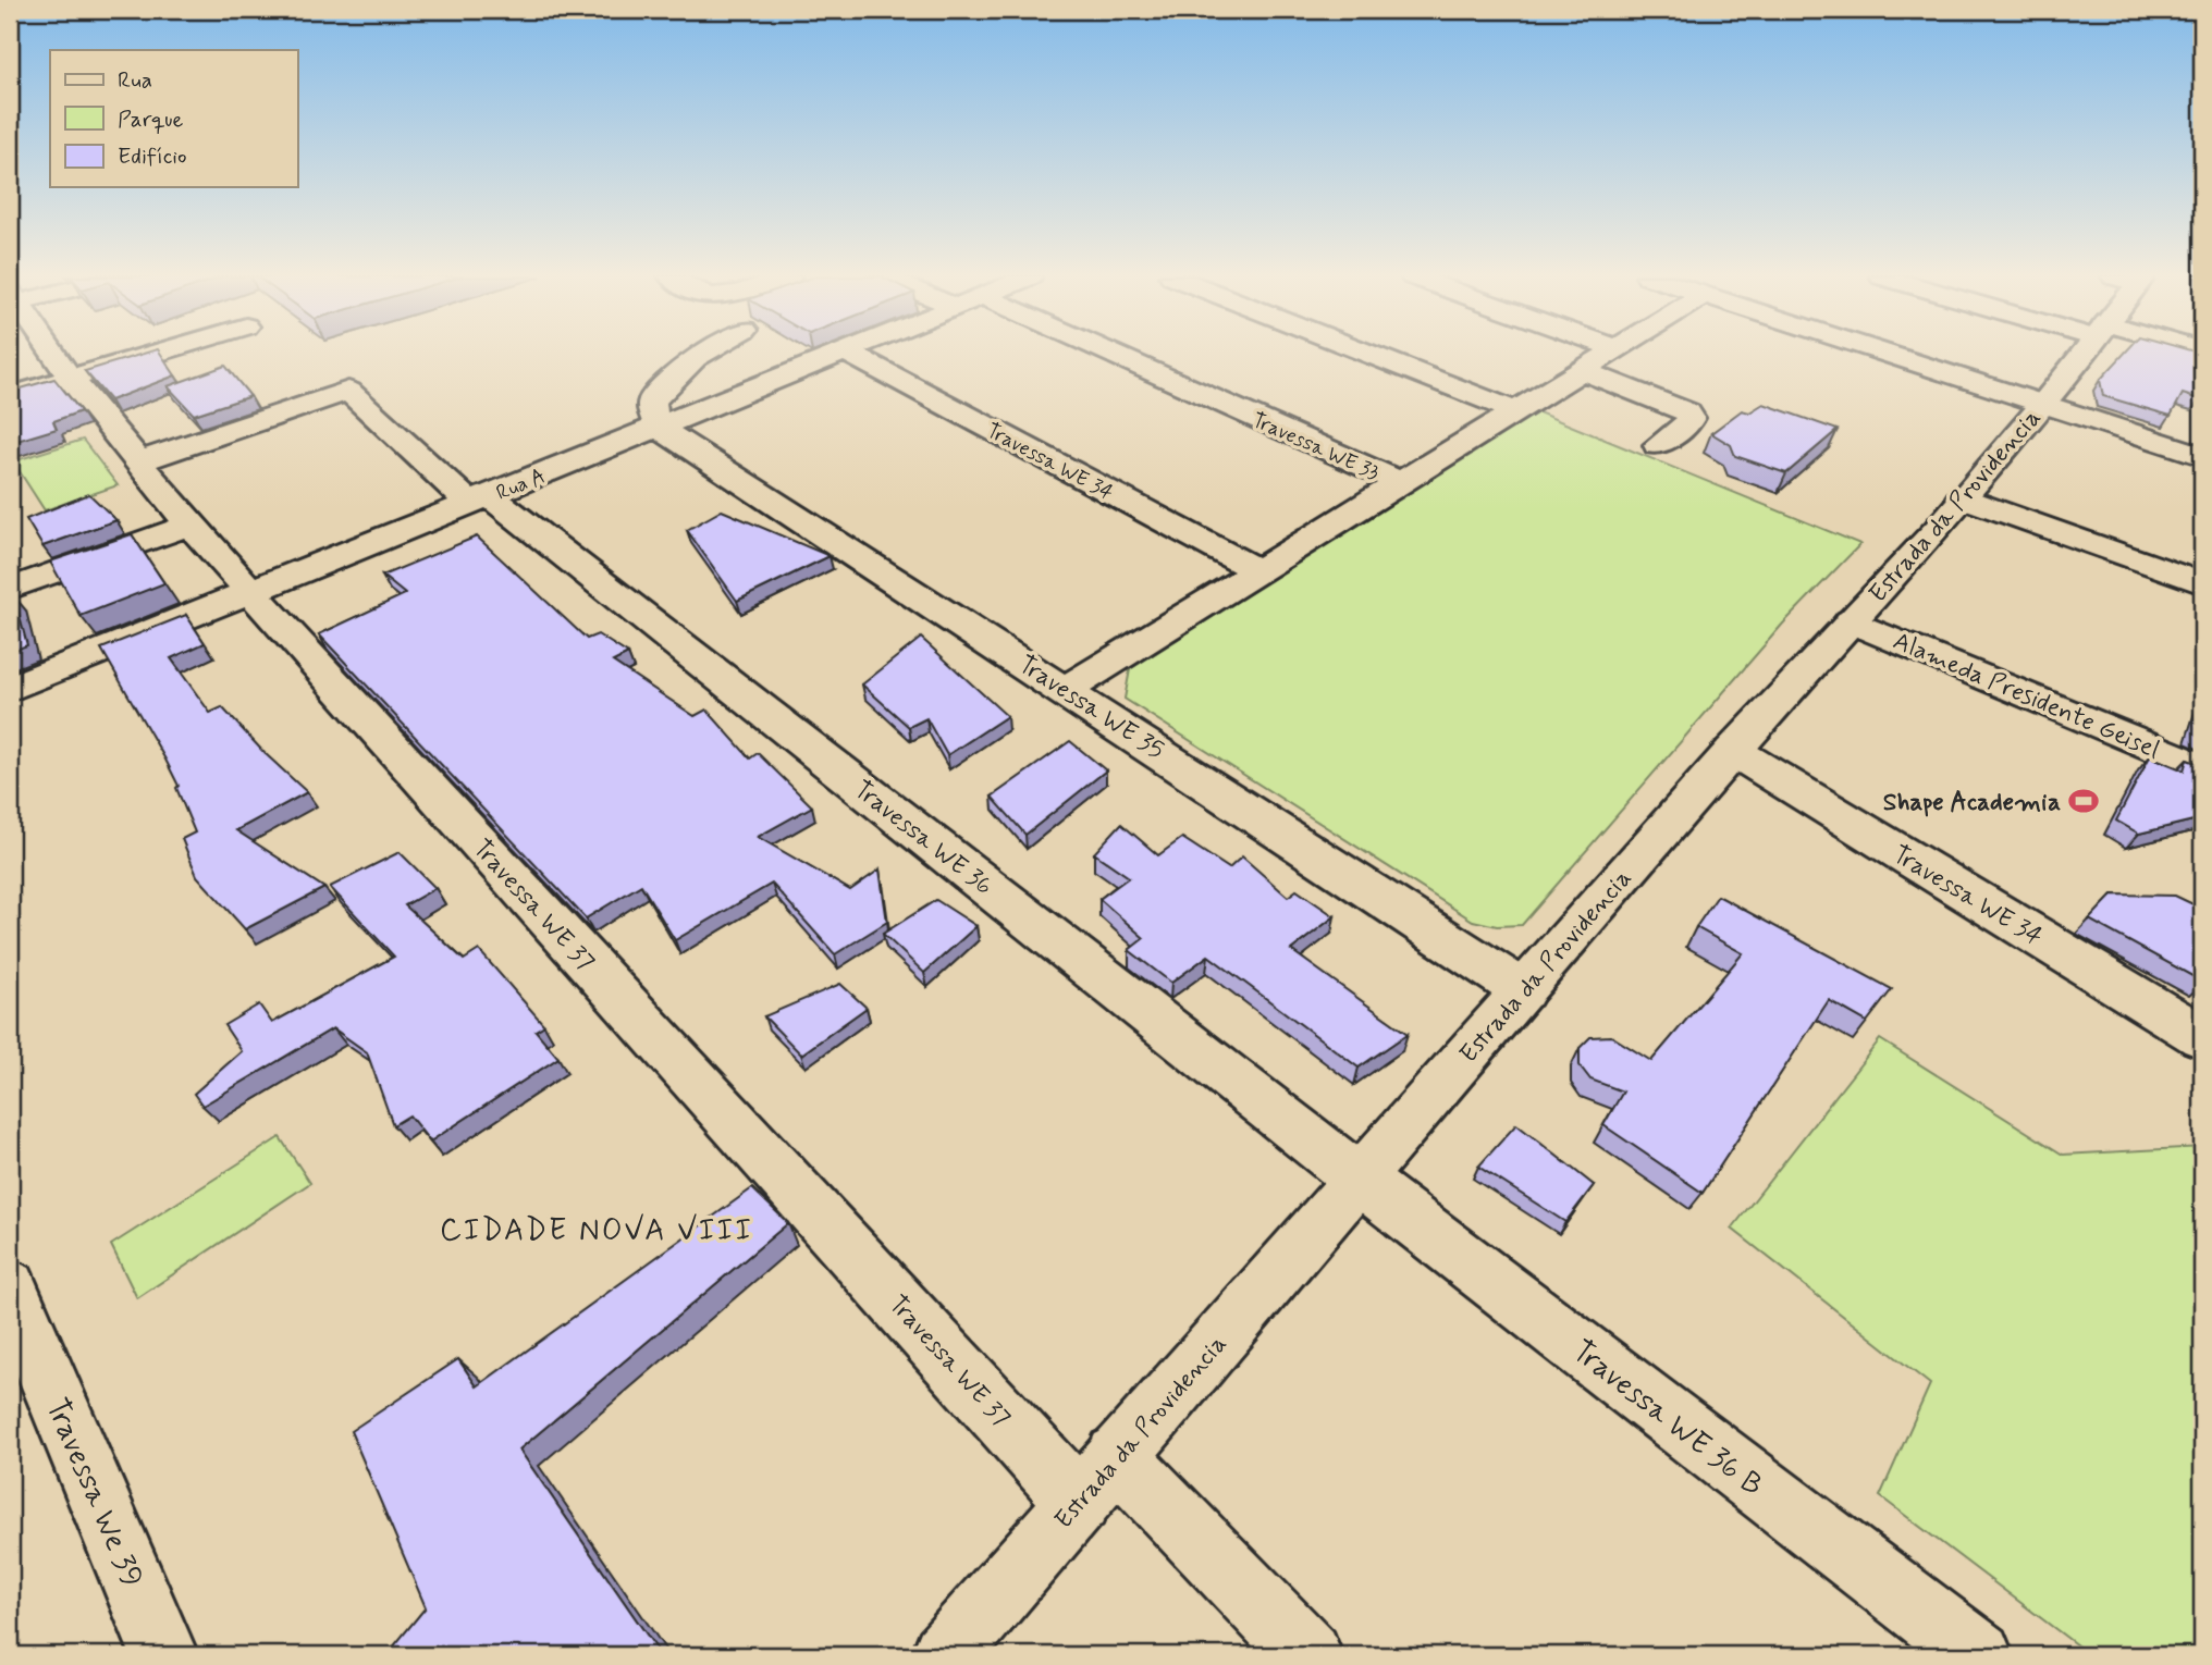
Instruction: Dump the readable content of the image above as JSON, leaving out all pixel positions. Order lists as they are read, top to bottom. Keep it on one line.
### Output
{"streets":{"street":["Travessa WE 33","Travessa WE 34","Rua A","Estrada da Providencia","Alameda Presidente Geisel","Travessa WE 35","Travessa WE 36","Travessa WE 37","Travessa WE 36 B","Travessa We 39"]},"crossings":[["Travessa WE 34","Estrada da Providencia"],["Rua A","Travessa WE 35"],["Rua A","Travessa WE 36"],["Rua A","Travessa WE 37"],["Estrada da Providencia","Alameda Presidente Geisel"],["Estrada da Providencia","Travessa WE 35"],["Estrada da Providencia","Travessa WE 36"],["Estrada da Providencia","Travessa WE 37"],["Estrada da Providencia","Travessa WE 36 B"],["Travessa WE 36","Travessa WE 37"],["Travessa WE 36","Travessa WE 36 B"]],"districts":["CIDADE NOVA VIII"],"places":{"sports":["Shape Academia"]},"legend":["Rua","Parque","Edifício"]}
